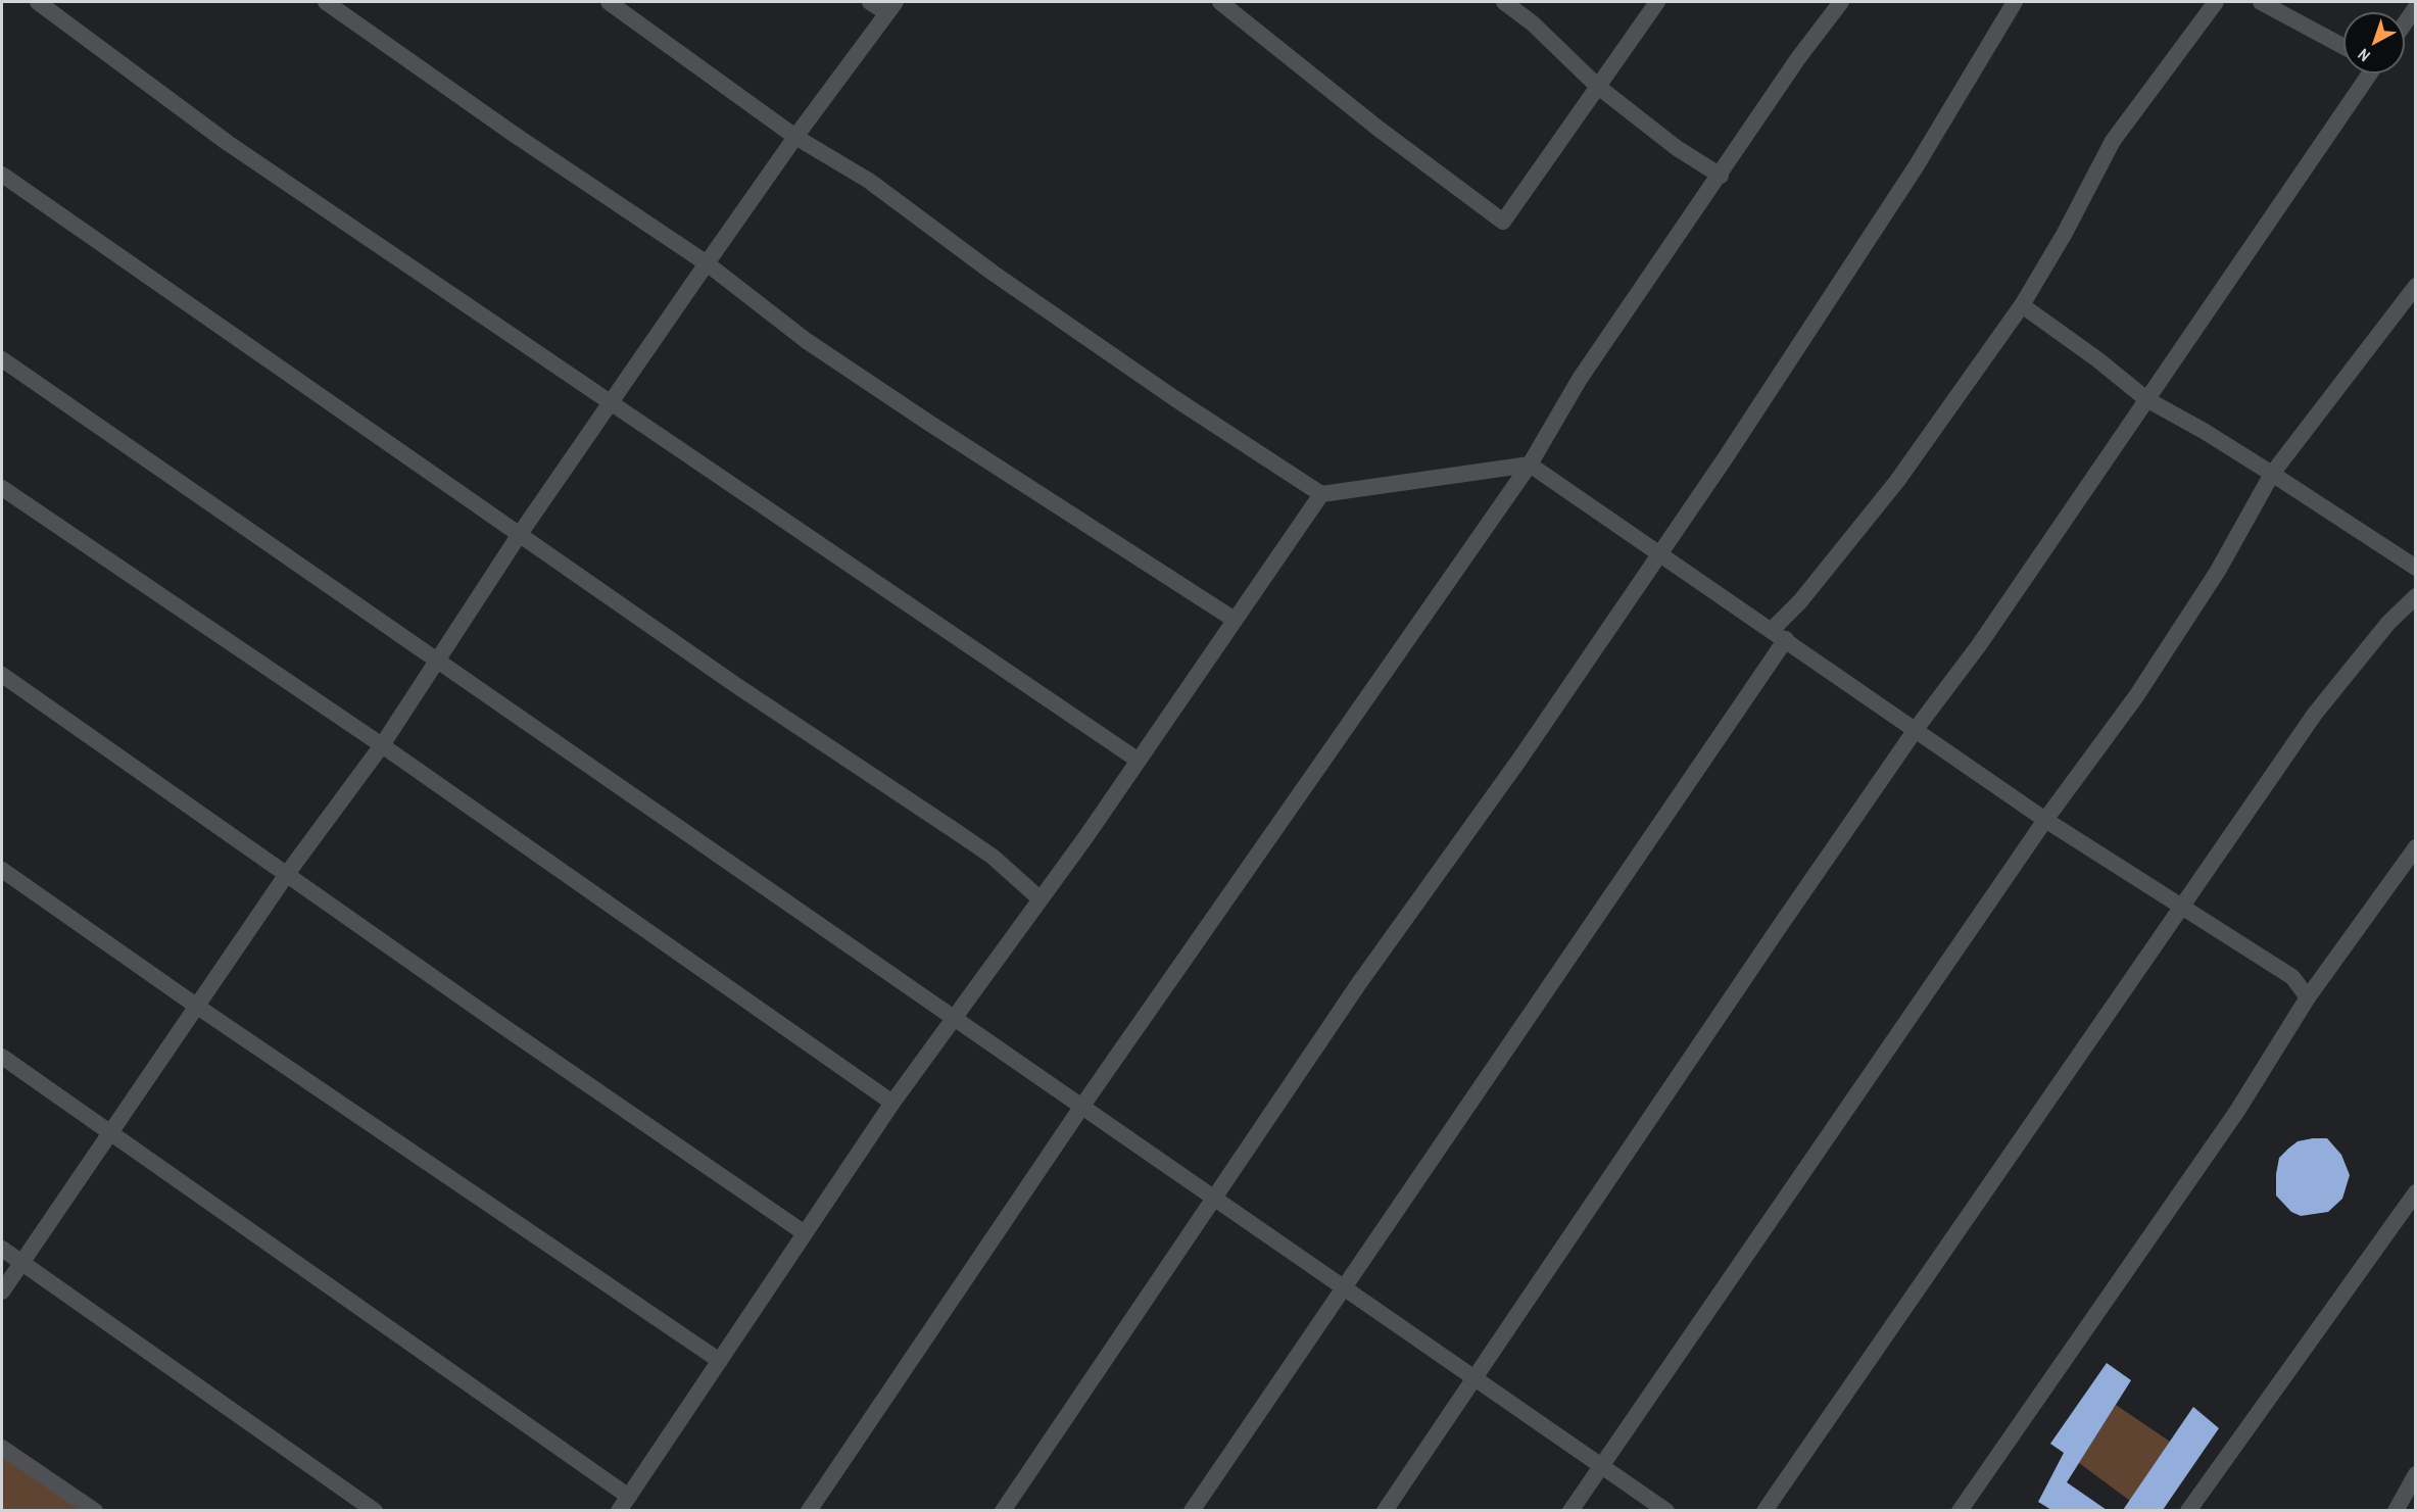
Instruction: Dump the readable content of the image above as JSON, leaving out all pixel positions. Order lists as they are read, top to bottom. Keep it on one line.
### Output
{"north":"bottom left"}
